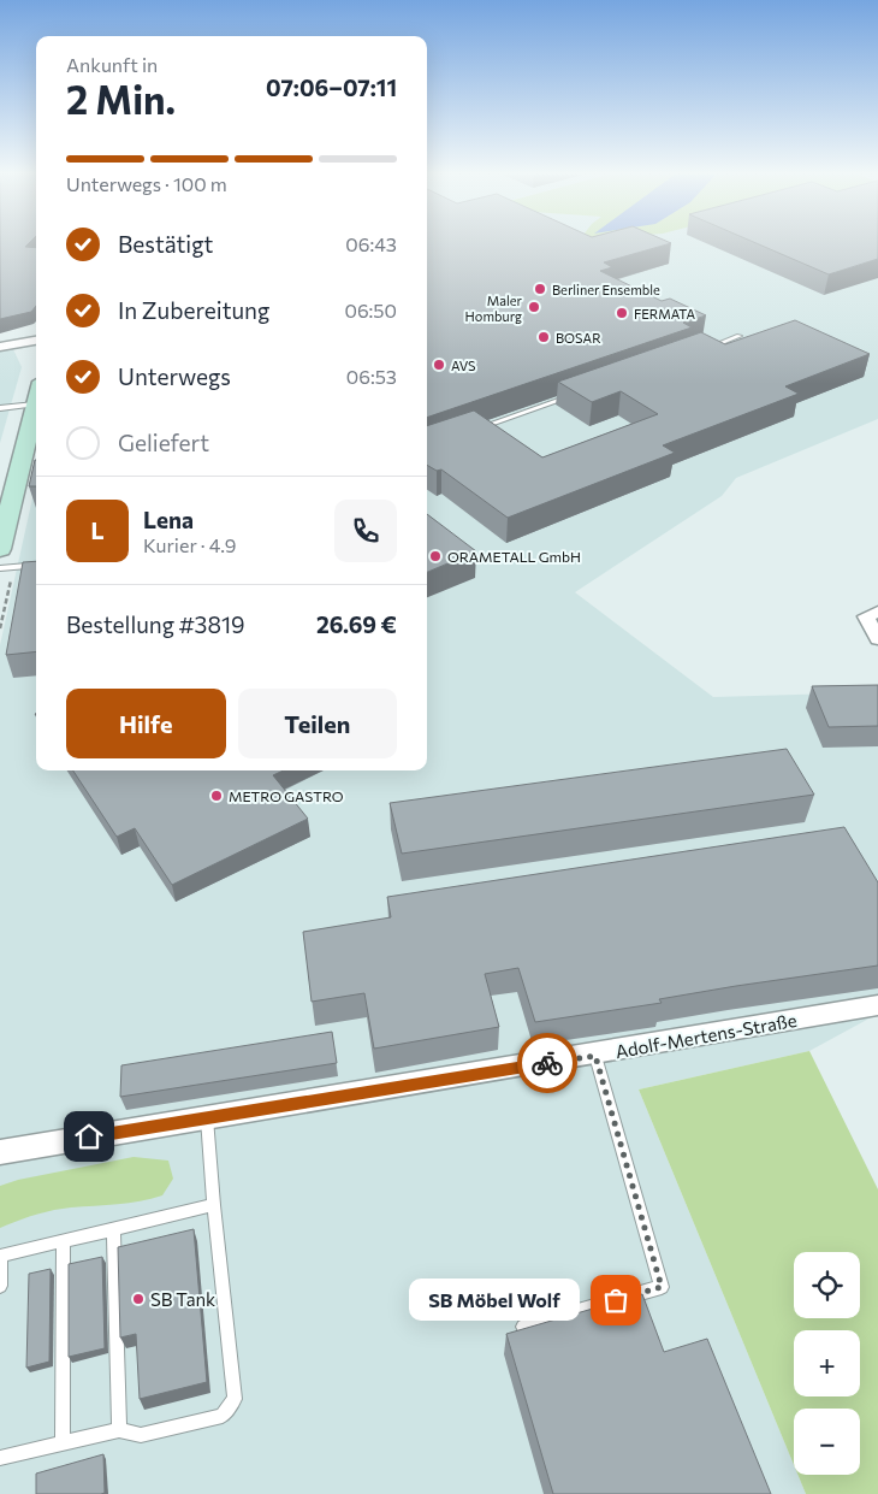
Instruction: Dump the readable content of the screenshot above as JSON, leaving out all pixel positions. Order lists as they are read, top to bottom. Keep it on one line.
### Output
{"streets":{"street":["Adolf-Mertens-Straße"]},"places":["Berliner Ensemble","Maler Homburg","FERMATA","BOSAR","AVS","ORAMETALL GmbH","METRO GASTRO","SB Tank","SB Möbel Wolf"],"page":{"heading":["2 Min.","Ankunft in","07:06–07:11"],"panel":["Lena","Kurier · 4.9","Bestellung #3819","26.69 €"],"bar":"Unterwegs · 100 m","list":[["Bestätigt","06:43"],["In Zubereitung","06:50"],["Unterwegs","06:53"],"Geliefert"],"round":"L","buttons":["Hilfe","Teilen"],"map_buttons":["+","−"],"bubble":"SB Möbel Wolf"}}
